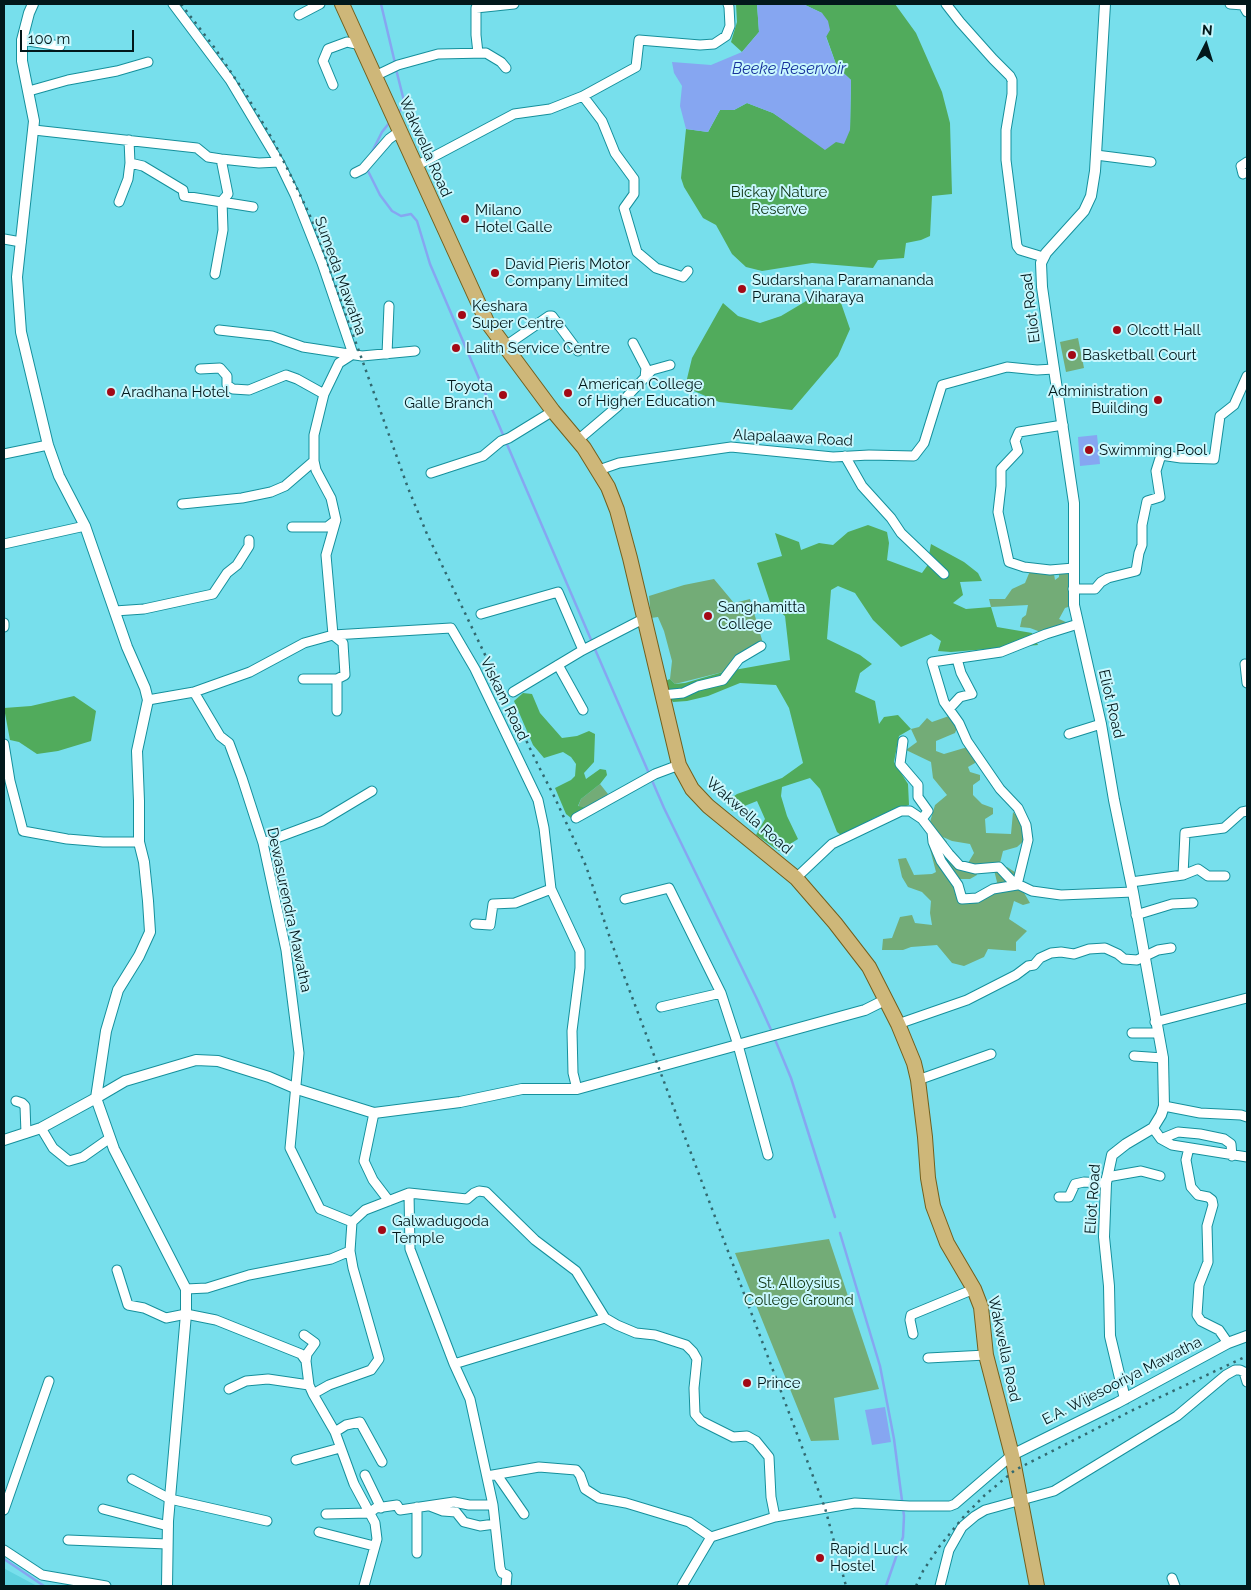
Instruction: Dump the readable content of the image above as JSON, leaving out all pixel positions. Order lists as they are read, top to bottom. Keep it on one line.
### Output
{"streets":{"main road":["Wakwella Road"],"street":["Sumeda Mawatha","Eliot Road","Alapalaawa Road","Viskam Road","Dewasurendra Mawatha","E.A. Wijesooriya Mawatha"]},"crossings":[["Wakwella Road","Alapalaawa Road"],["Wakwella Road","E.A. Wijesooriya Mawatha"],["Eliot Road","Alapalaawa Road"],["Eliot Road","E.A. Wijesooriya Mawatha"],["Viskam Road","Dewasurendra Mawatha"]],"water":["Beeke Reservoir"],"parks":["Bickay Nature Reserve","St. Alloysius College Ground"],"places":["Milano Hotel Galle","David Pieris Motor Company Limited","Sudarshana Paramananda Purana Viharaya","Keshara Super Centre","Olcott Hall","Lalith Service Centre","Basketball Court","Aradhana Hotel","American College of Higher Education","Toyota Galle Branch","Administration Building","Swimming Pool","Sanghamitta College","Galwadugoda Temple","Prince","Rapid Luck Hostel"],"scale_bar":"100 m","north":"top"}
